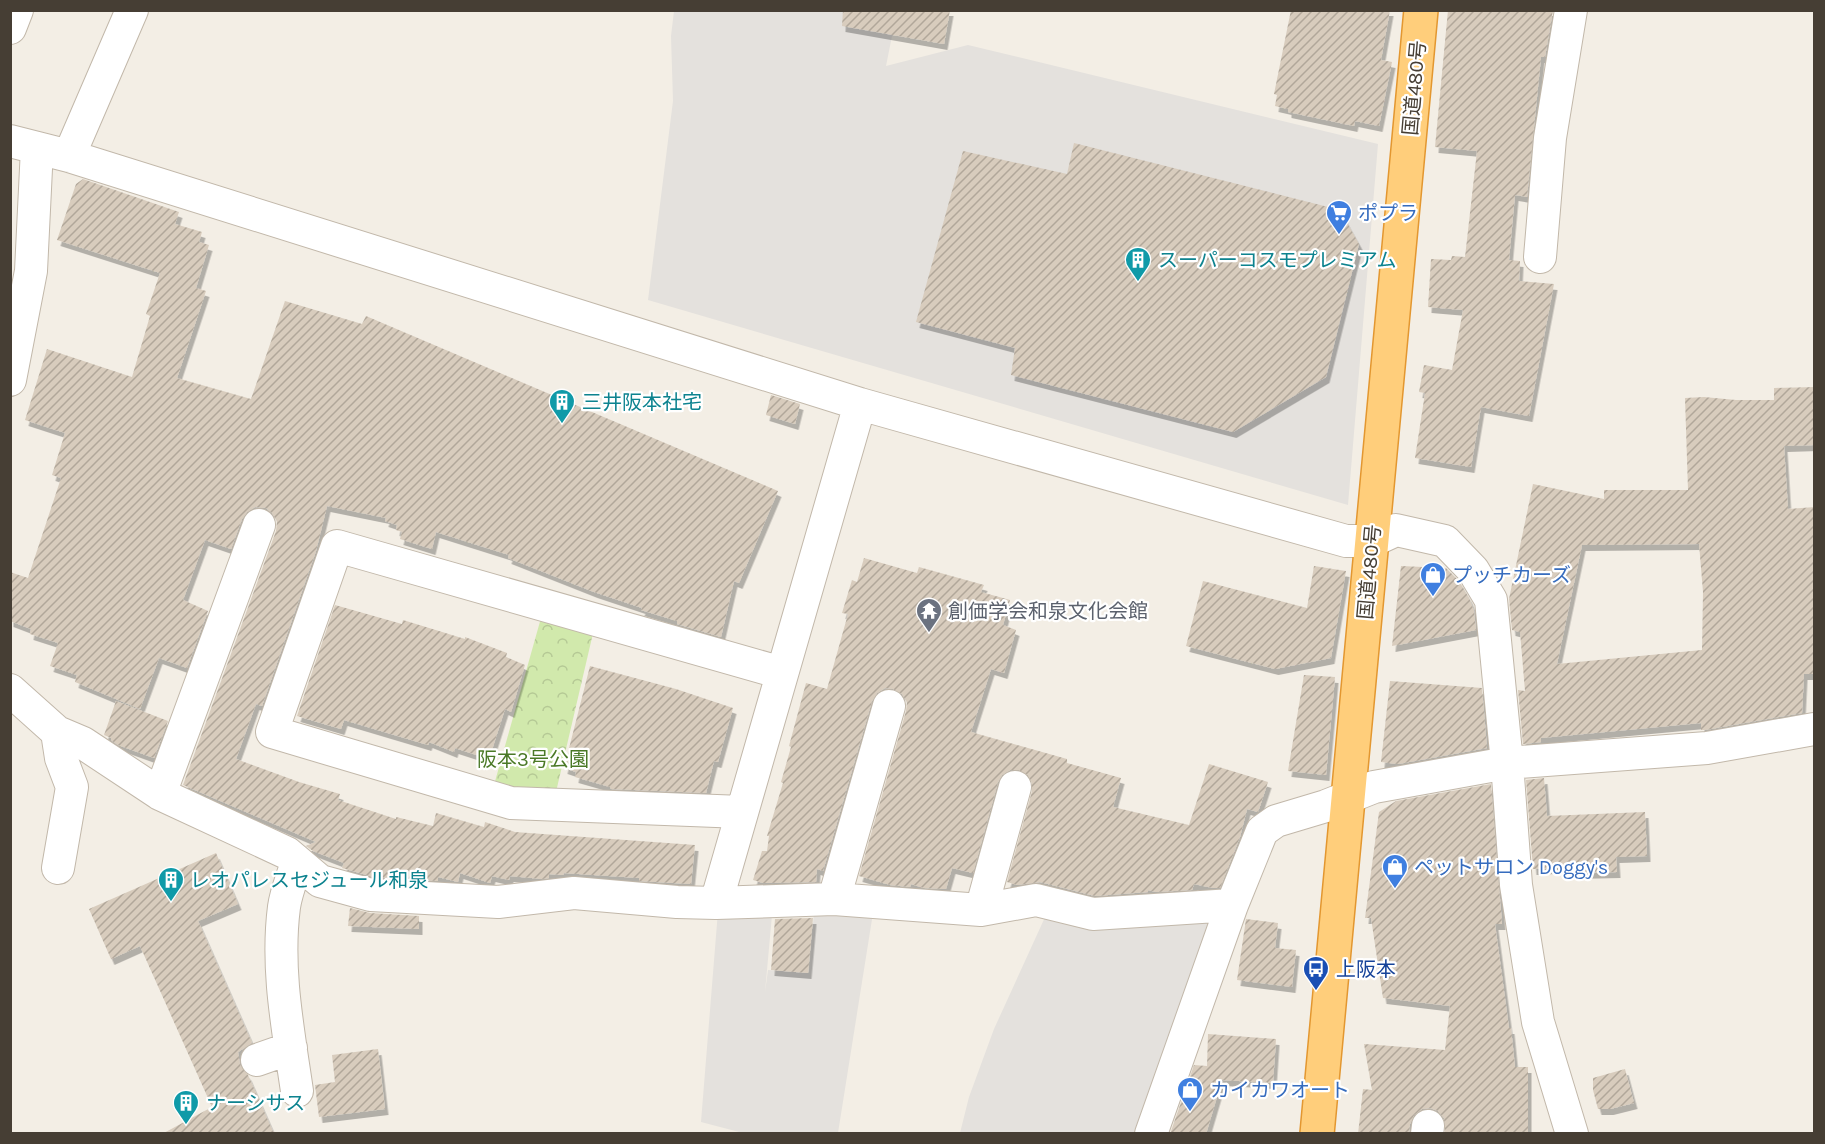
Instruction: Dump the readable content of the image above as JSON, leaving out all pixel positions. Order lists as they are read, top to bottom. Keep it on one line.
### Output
{"streets":{"highway":["国道480号"]},"parks":["阪本3号公園"],"places":{"supermarket":["ポプラ"],"building":["スーパーコスモプレミアム","三井阪本社宅","レオパレスセジュール和泉","ナーシサス"],"shop":["プッチカーズ","ペットサロン Doggy's","カイカワオート"],"temple":["創価学会和泉文化会館"],"bus stop":["上阪本"]}}
